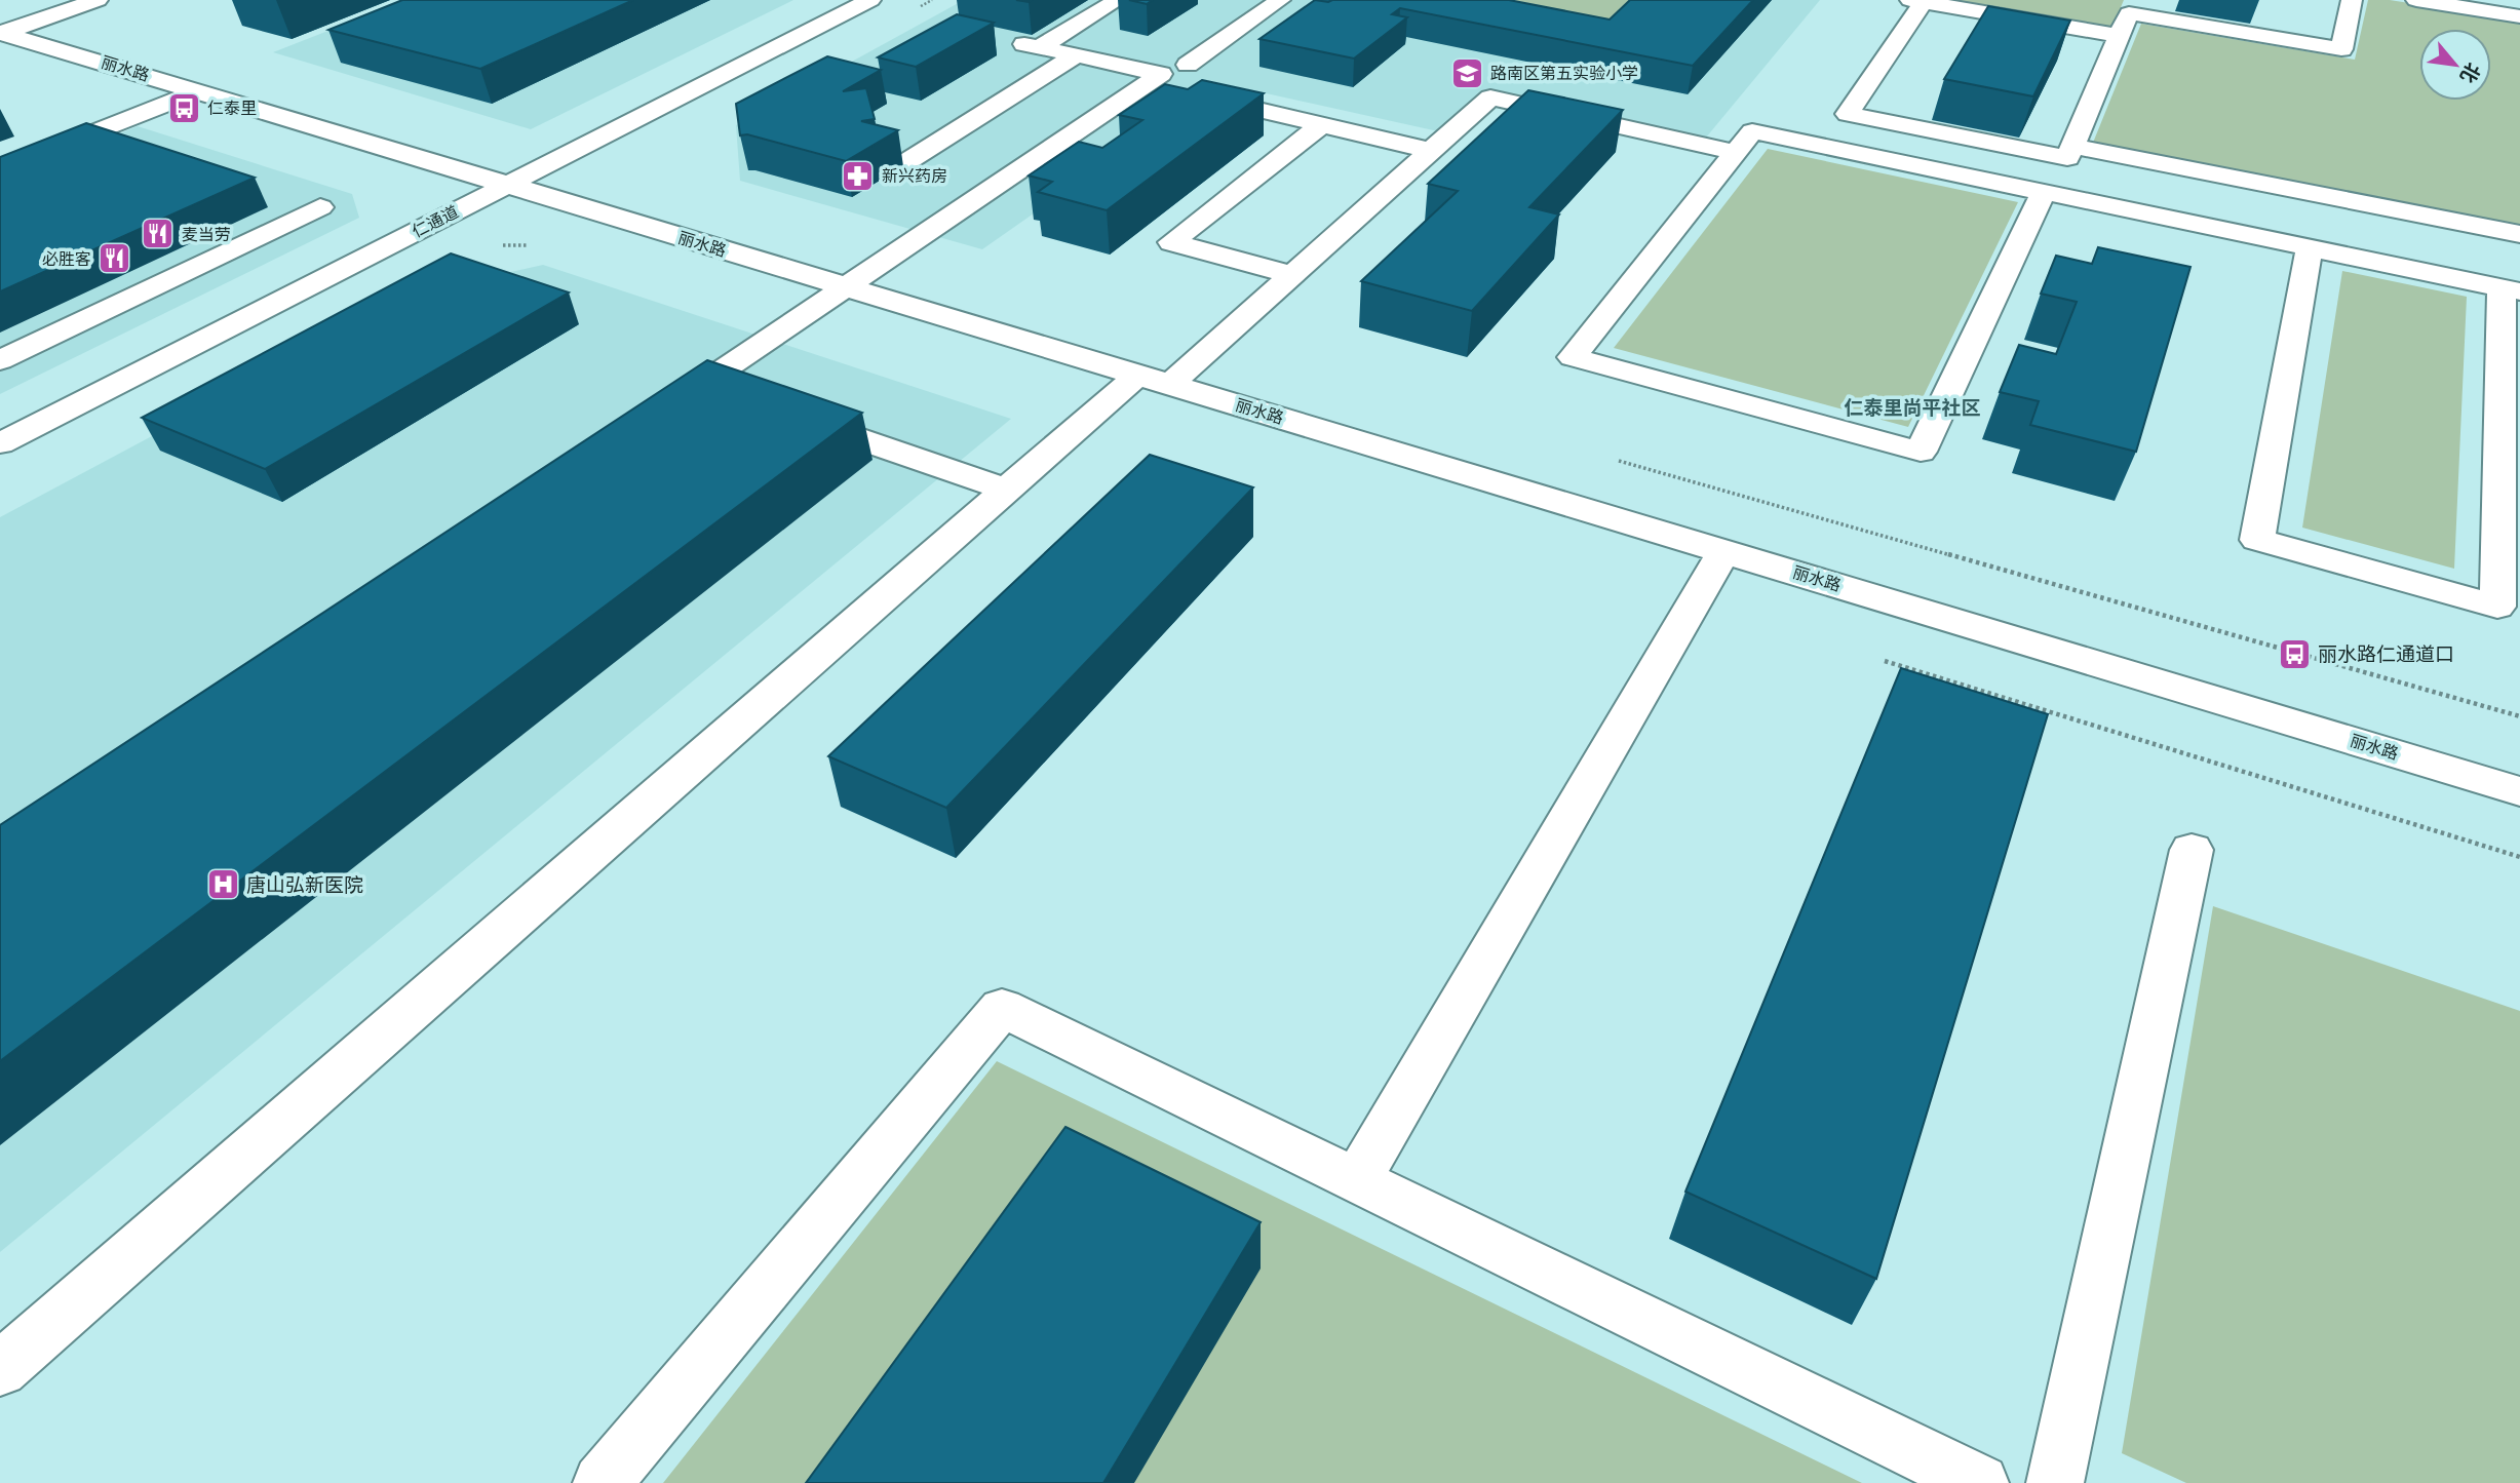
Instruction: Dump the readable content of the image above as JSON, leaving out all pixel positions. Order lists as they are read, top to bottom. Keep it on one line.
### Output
{"streets":{"street":["丽水路","仁通道"]},"crossings":[["丽水路","仁通道"]],"districts":["仁泰里尚平社区"],"places":{"school or university":["路南区第五实验小学"],"bus stop":["仁泰里","丽水路仁通道口"],"pharmacy":["新兴药房"],"restaurant":["麦当劳","必胜客"],"hospital":["唐山弘新医院"]},"north":"bottom right"}
